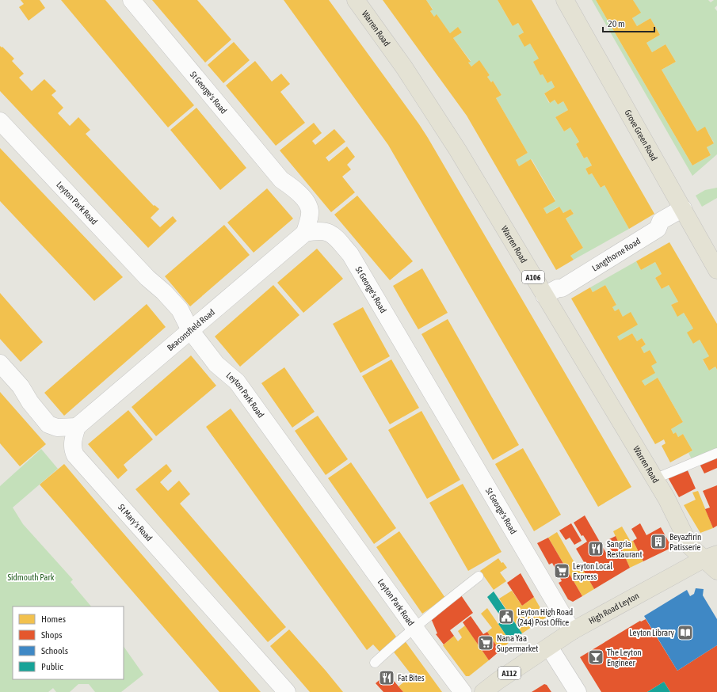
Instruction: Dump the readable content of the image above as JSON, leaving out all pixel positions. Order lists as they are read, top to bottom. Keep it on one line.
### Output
{"streets":{"main road":["Warren Road","Grove Green Road","A106","High Road Leyton","A112"],"street":["St George's Road","Leyton Park Road","Langthorne Road","Beaconsfield Road","St Mary's Road"]},"crossings":[["Warren Road","Langthorne Road"],["Warren Road","A106"],["Warren Road","High Road Leyton"],["St George's Road","Beaconsfield Road"],["St George's Road","High Road Leyton"],["Grove Green Road","Langthorne Road"],["Leyton Park Road","Beaconsfield Road"],["A106","High Road Leyton"],["Beaconsfield Road","St Mary's Road"]],"parks":["Sidmouth Park"],"places":{"building":["Beyazfirin Patisserie"],"restaurant":["Sangria Restaurant","Fat Bites"],"supermarket":["Leyton Local Express","Nana Yaa Supermarket"],"public building":["Leyton High Road (244) Post Office"],"library":["Leyton Library"],"bar":["The Leyton Engineer"]},"legend":["Homes","Shops","Schools","Public"],"scale_bar":"20 m"}
